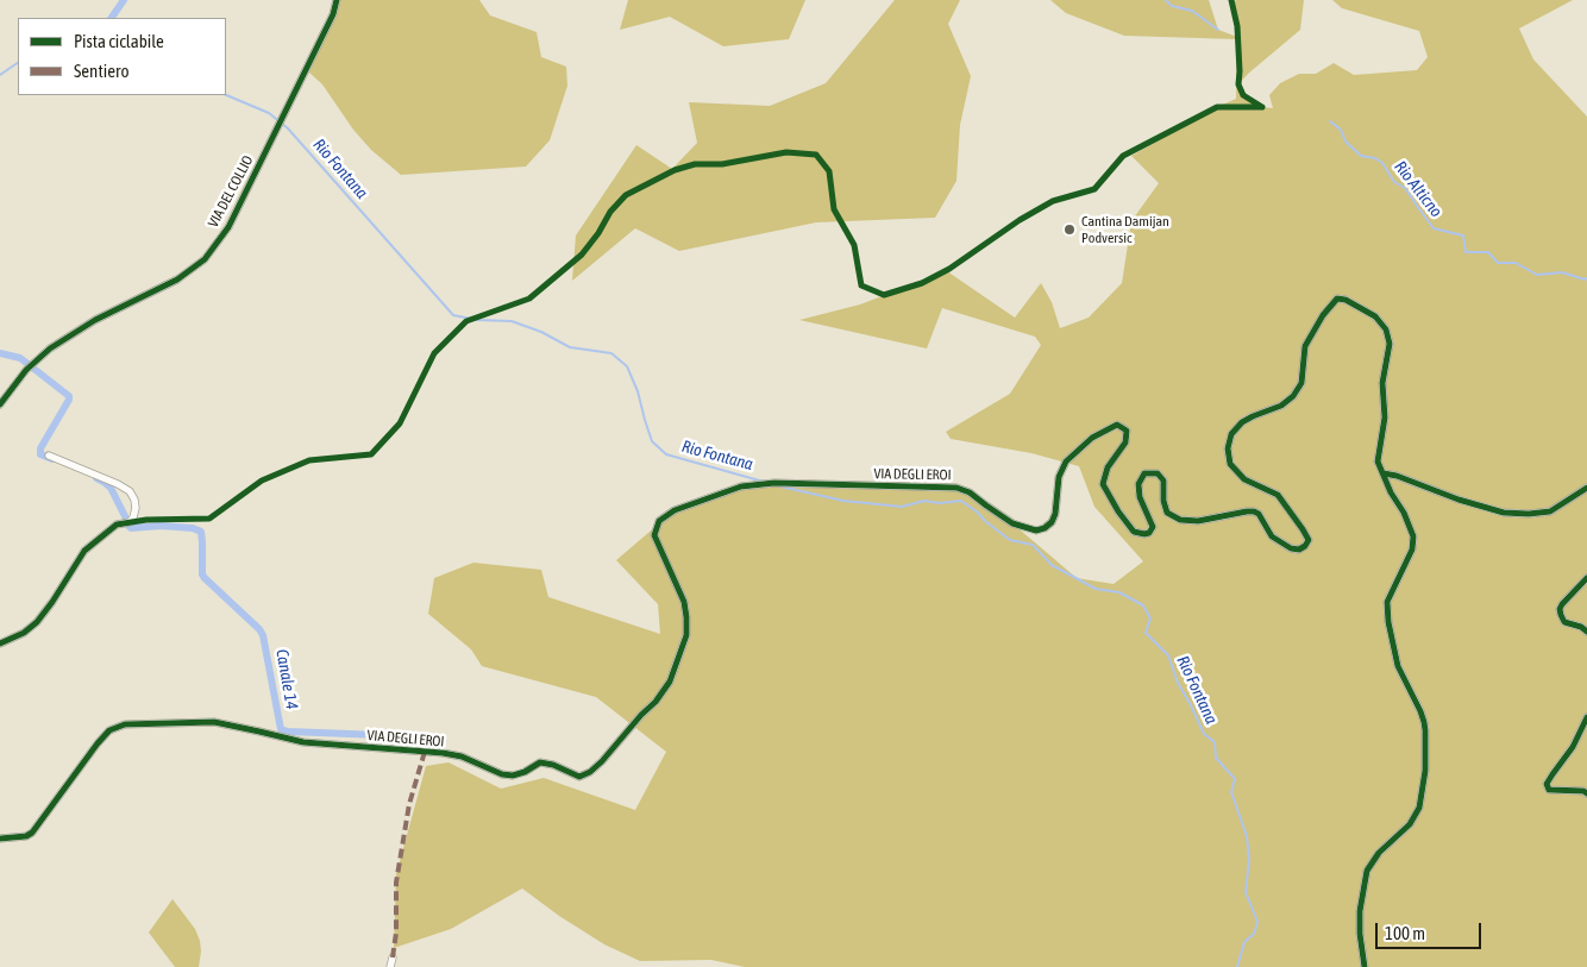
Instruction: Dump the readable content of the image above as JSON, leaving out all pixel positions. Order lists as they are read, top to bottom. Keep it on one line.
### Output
{"streets":{"street":["VIA DEL COLLIO","VIA DEGLI EROI"]},"water":["Rio Fontana","Rio Alticno","Canale 14"],"places":["Cantina Damijan Podversic"],"legend":["Pista ciclabile","Sentiero"],"scale_bar":"100 m"}
